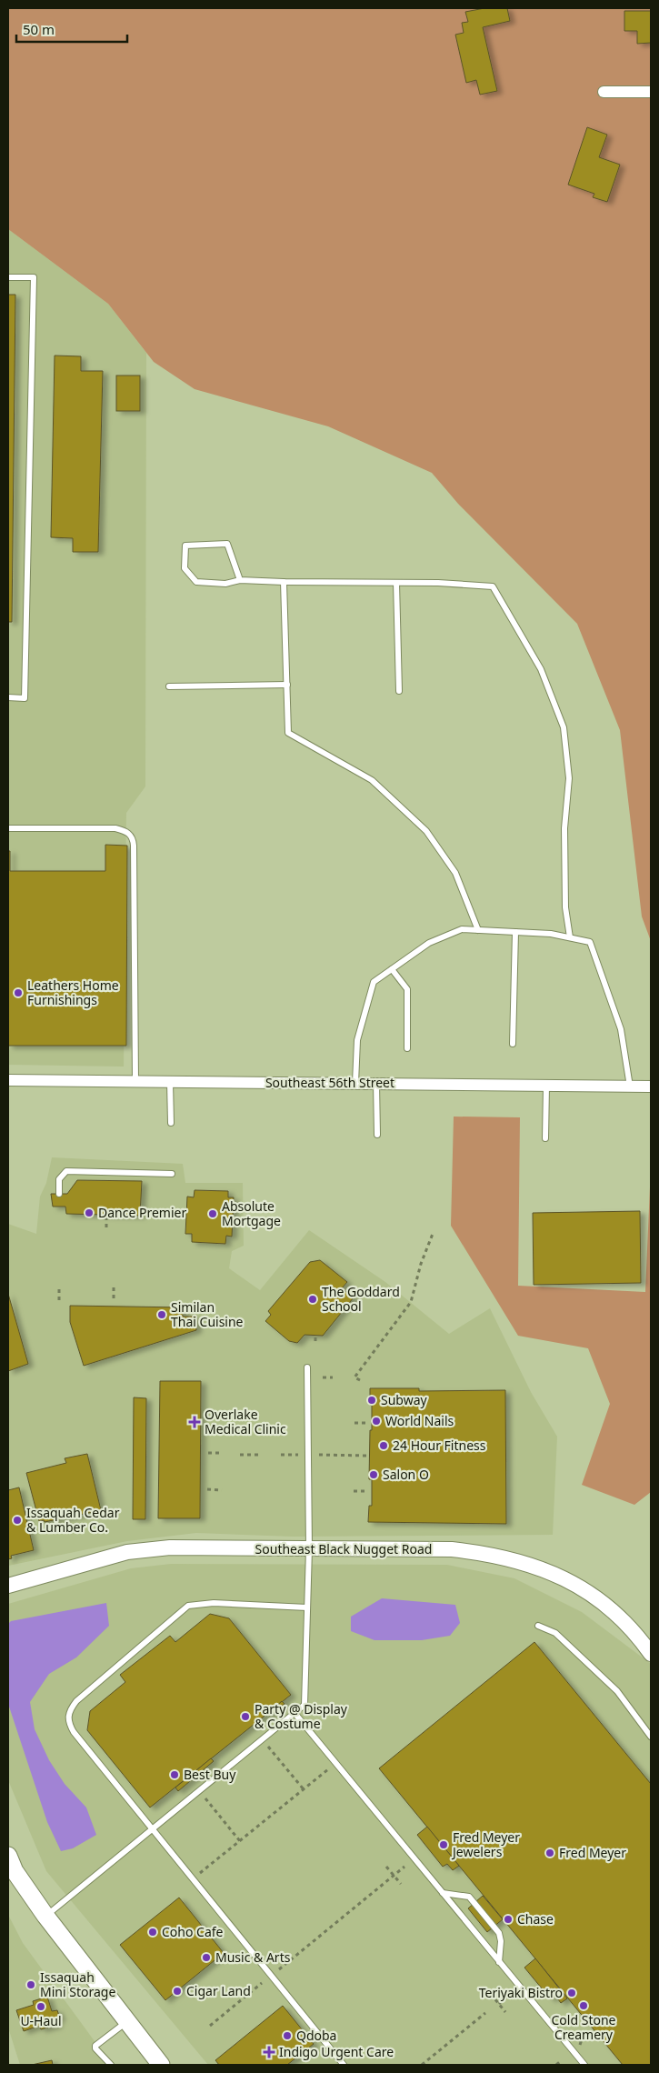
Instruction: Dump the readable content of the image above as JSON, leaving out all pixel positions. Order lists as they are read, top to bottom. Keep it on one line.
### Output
{"streets":{"street":["Southeast 56th Street","Southeast Black Nugget Road"]},"places":{"other":["Leathers Home Furnishings","Dance Premier","Absolute Mortgage","The Goddard School","Similan Thai Cuisine","Subway","World Nails","24 Hour Fitness","Salon O","Issaquah Cedar & Lumber Co.","Party @ Display & Costume","Best Buy","Fred Meyer Jewelers","Fred Meyer","Chase","Coho Cafe","Music & Arts","Issaquah Mini Storage","Cigar Land","Teriyaki Bistro","Cold Stone Creamery","U-Haul","Qdoba"],"health":["Overlake Medical Clinic","Indigo Urgent Care"]},"scale_bar":"50 m"}
